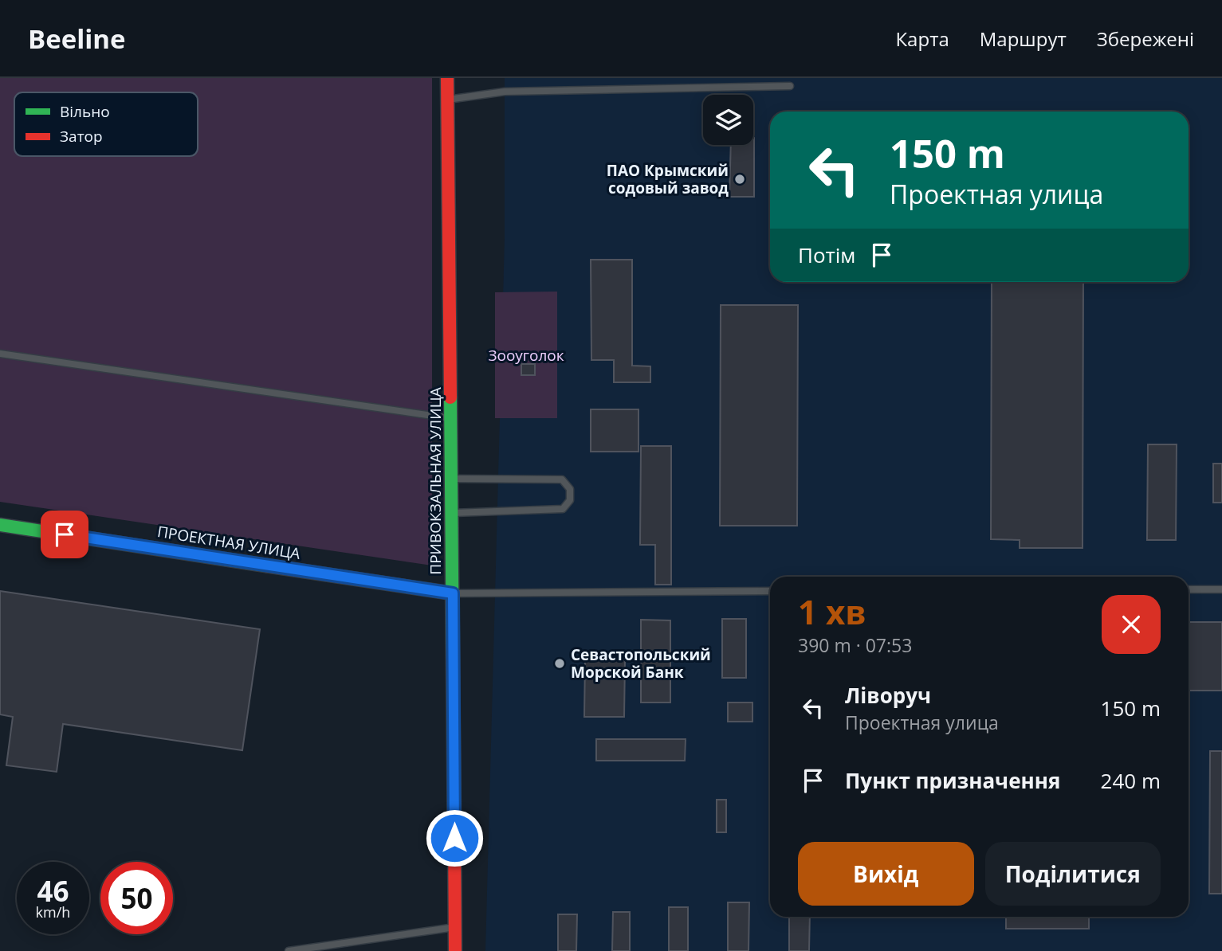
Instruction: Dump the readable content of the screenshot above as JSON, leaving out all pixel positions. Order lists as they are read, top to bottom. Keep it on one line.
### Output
{"streets":{"main road":["ПРИВОКЗАЛЬНАЯ УЛИЦА","ПРОЕКТНАЯ УЛИЦА"]},"crossings":[["ПРИВОКЗАЛЬНАЯ УЛИЦА","ПРОЕКТНАЯ УЛИЦА"]],"parks":["Зооуголок"],"places":["ПАО Крымский содовый завод","Севастопольский Морской Банк"],"legend":["Вільно","Затор"],"page":{"header":"Beeline","nav":["Карта","Маршрут","Збережені"],"turn":["150 m","Проектная улица"],"then":"Потім","heading":["1 хв","390 m · 07:53"],"list":[{"name":"Ліворуч","note":"Проектная улица","value":"150 m"},{"name":"Пункт призначення","value":"240 m"}],"buttons":["Вихід","Поділитися"],"speed":"46 km/h","limit":"50"}}
